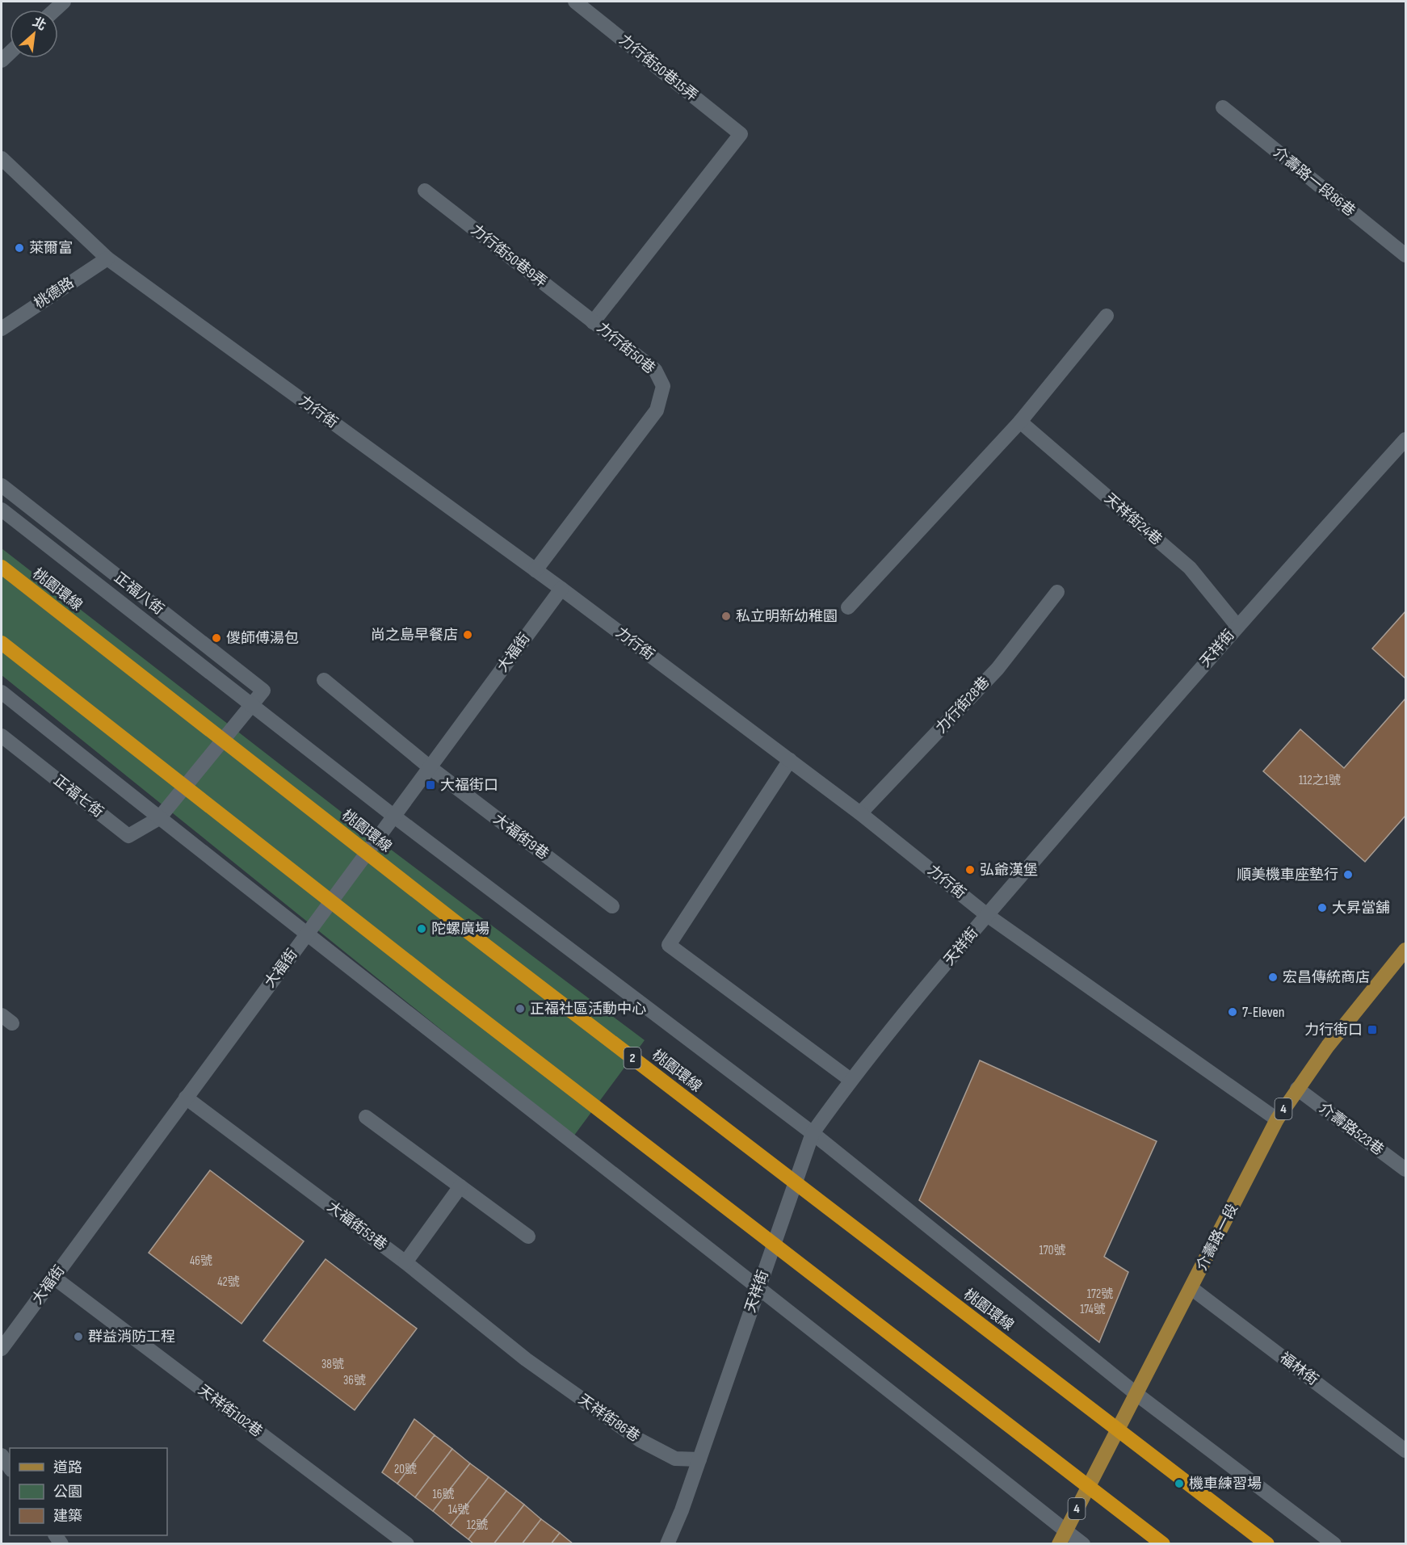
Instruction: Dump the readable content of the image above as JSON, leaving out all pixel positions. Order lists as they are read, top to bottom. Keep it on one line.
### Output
{"streets":{"highway":["桃園環線","2"],"main road":["4","介壽路一段"],"street":["力行街50巷15弄","介壽路一段86巷","力行街50巷9弄","桃德路","力行街50巷","力行街","天祥街24巷","正福八街","天祥街","大福街","力行街28巷","正福七街","大福街9巷","介壽路523巷","大福街53巷","福林街","天祥街102巷","天祥街86巷"]},"crossings":[["力行街50巷15弄","力行街50巷"],["力行街50巷9弄","力行街50巷"],["桃德路","力行街"],["力行街50巷","力行街"],["力行街","天祥街"],["力行街","大福街"],["力行街","力行街28巷"],["力行街","介壽路一段"],["天祥街24巷","天祥街"],["天祥街","天祥街86巷"],["大福街","大福街9巷"],["大福街","大福街53巷"],["大福街","天祥街102巷"],["介壽路523巷","介壽路一段"],["大福街53巷","天祥街86巷"],["介壽路一段","福林街"]],"places":{"other":["萊爾富","私立明新幼稚園","尚之島早餐店","儍師傅湯包","弘爺漢堡","順美機車座墊行","大昇當舖","陀螺廣場","宏昌傳統商店","正福社區活動中心","7-Eleven","群益消防工程","機車練習場"],"transit":["大福街口","力行街口"]},"house_numbers":["112之1號","170號","46號","42號","172號","174號","38號","36號","20號","16號","14號","12號"],"legend":["道路","公園","建築"],"north":"top right"}
